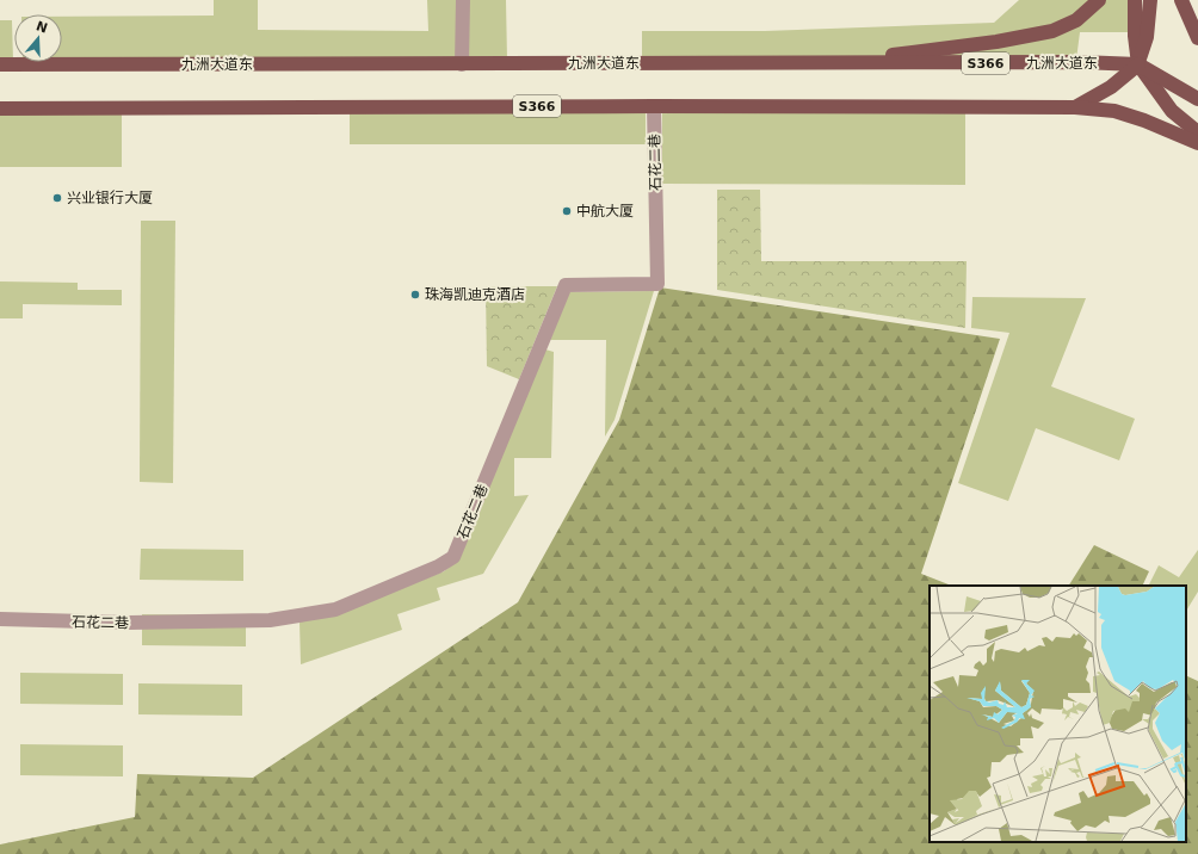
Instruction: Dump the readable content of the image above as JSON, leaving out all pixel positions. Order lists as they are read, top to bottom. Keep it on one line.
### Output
{"streets":{"main road":["九洲大道东","S366"],"street":["石花二巷"]},"crossings":[["S366","石花二巷"]],"places":["兴业银行大厦","中航大厦","珠海凯迪克酒店"],"north":"top"}
